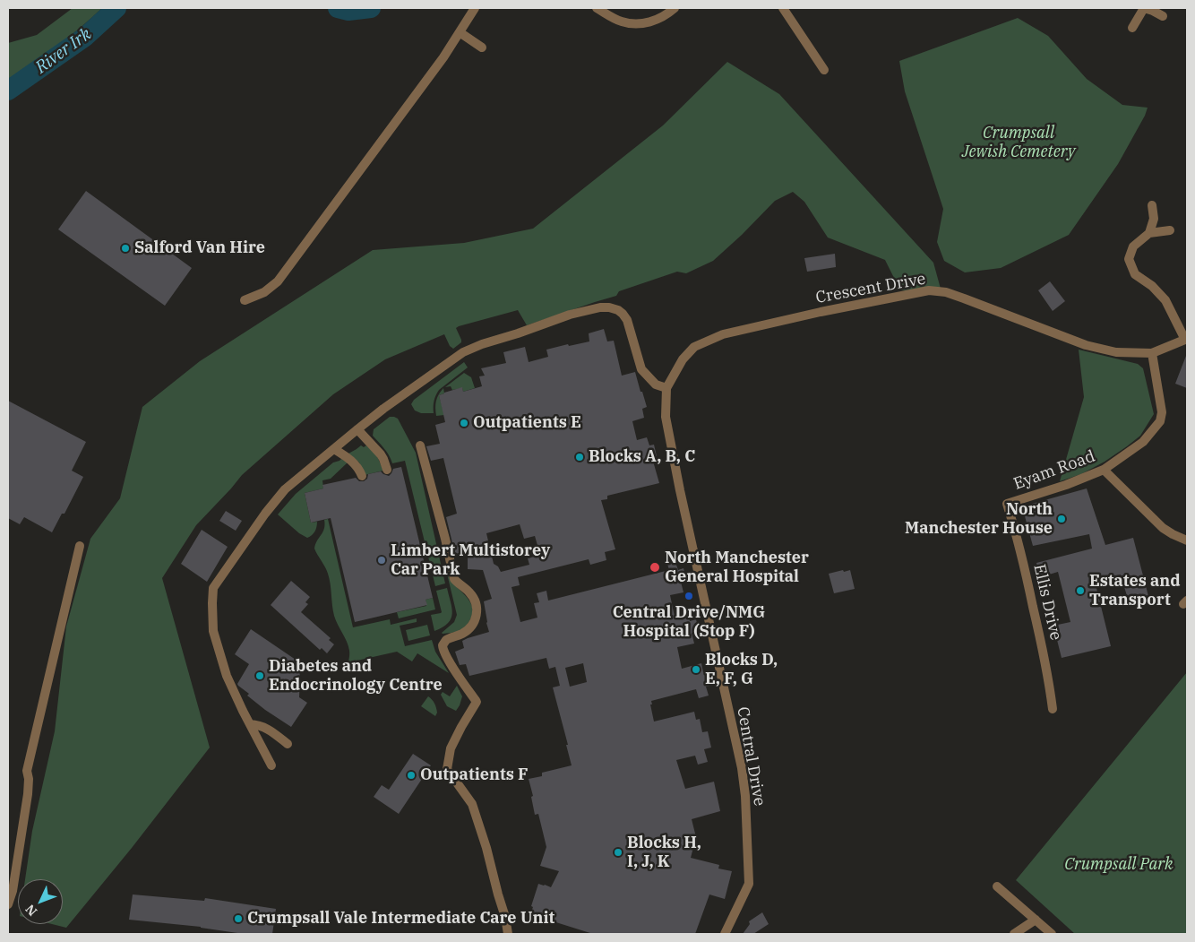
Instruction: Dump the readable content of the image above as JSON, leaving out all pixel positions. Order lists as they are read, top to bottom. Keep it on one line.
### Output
{"streets":{"street":["Crescent Drive","Eyam Road","Ellis Drive","Central Drive"]},"crossings":[["Crescent Drive","Eyam Road"],["Crescent Drive","Central Drive"],["Eyam Road","Ellis Drive"]],"water":["River Irk"],"parks":["Crumpsall Jewish Cemetery","Crumpsall Park"],"places":["Salford Van Hire","Outpatients E","Blocks A, B, C","North Manchester House","Limbert Multistorey Car Park","North Manchester General Hospital","Estates and Transport","Central Drive/NMG Hospital (Stop F)","Blocks D, E, F, G","Diabetes and Endocrinology Centre","Outpatients F","Blocks H, I, J, K","Crumpsall Vale Intermediate Care Unit"],"north":"bottom left"}
